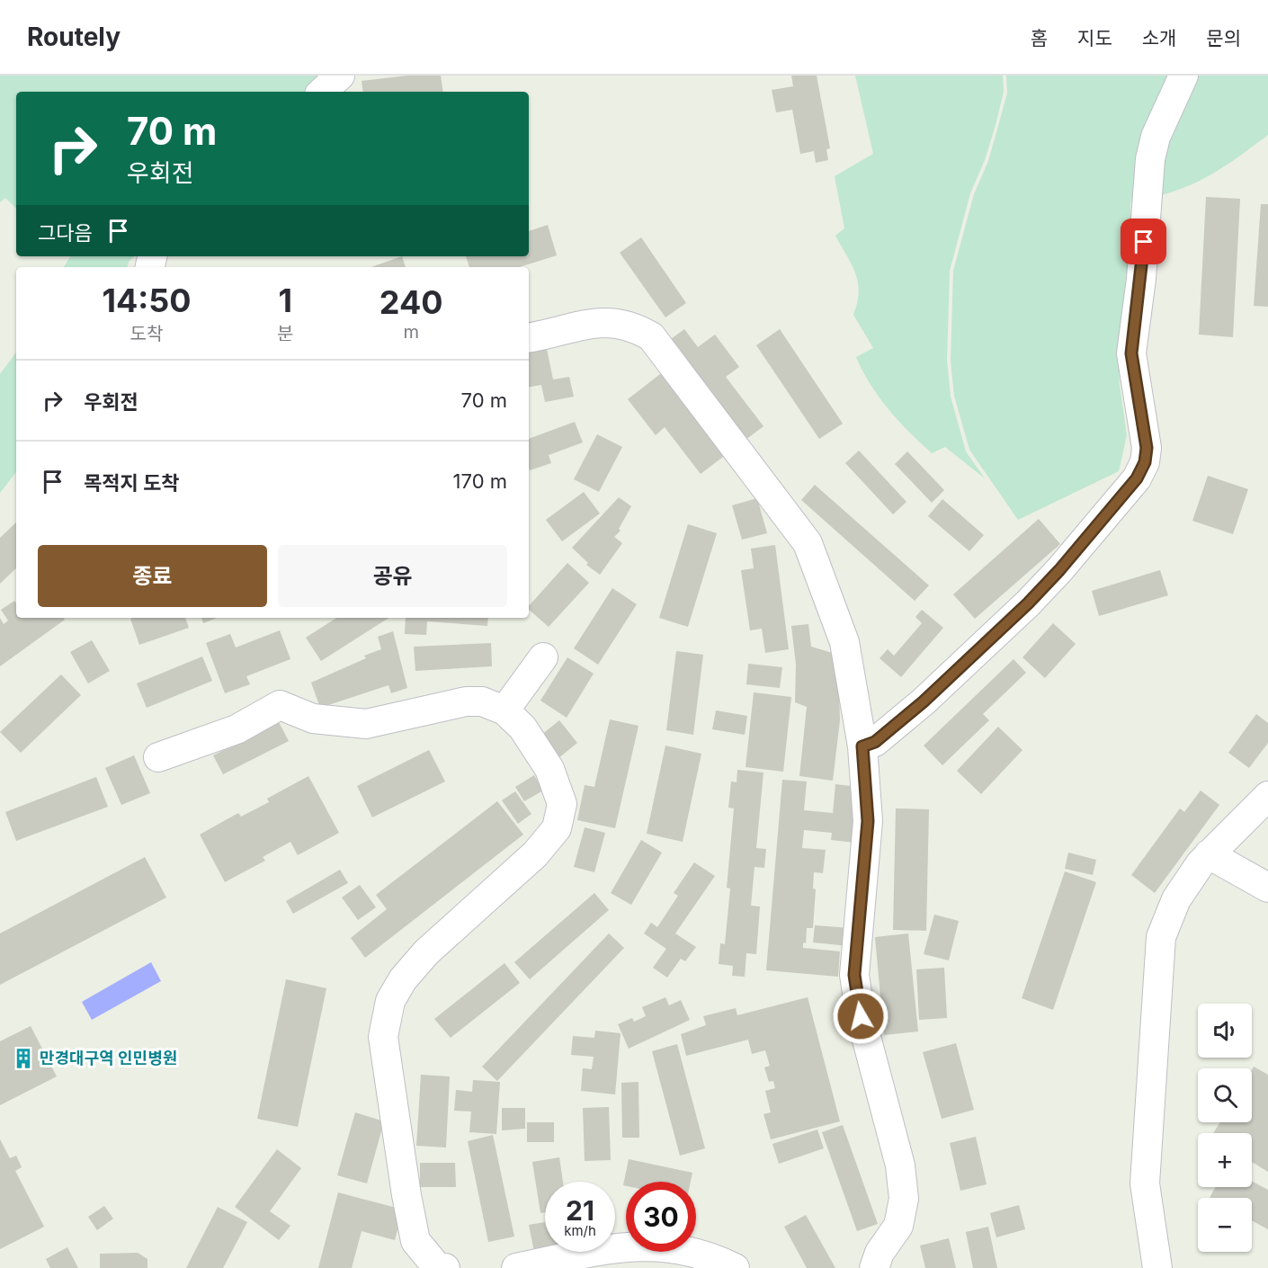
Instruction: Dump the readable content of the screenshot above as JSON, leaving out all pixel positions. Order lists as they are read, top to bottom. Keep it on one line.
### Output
{"places":{"building":["만경대구역 인민병원"]},"page":{"header":"Routely","nav":["홈","지도","소개","문의"],"turn":["70 m","우회전"],"then":"그다음","eta":["14:50","도착","1","분","240","m"],"list":[{"name":"우회전","value":"70 m"},{"name":"목적지 도착","value":"170 m"}],"buttons":["종료","공유"],"map_buttons":["+","−"],"speed":"21 km/h","limit":"30"}}
